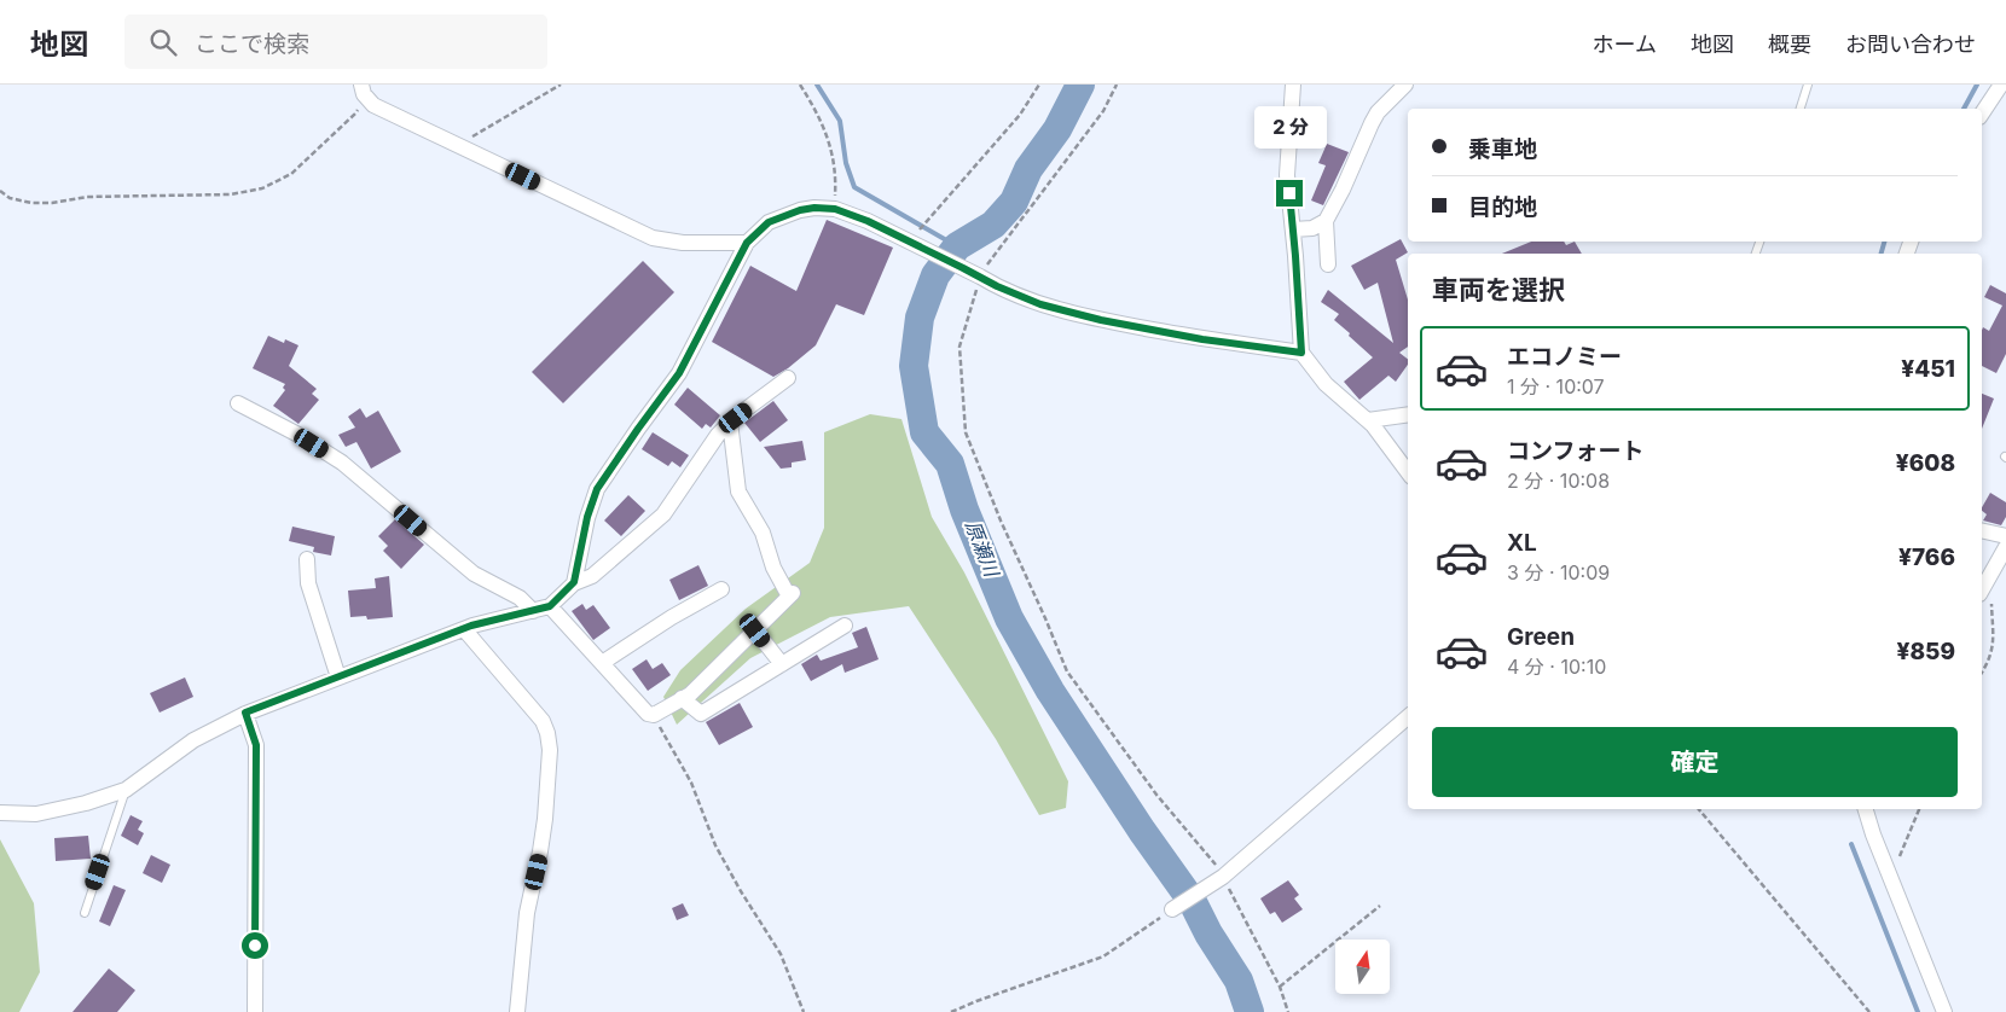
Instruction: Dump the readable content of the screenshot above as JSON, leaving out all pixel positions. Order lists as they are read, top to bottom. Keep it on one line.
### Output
{"water":["原瀬川"],"north":"top","page":{"header":"地図","search":"ここで検索","nav":["ホーム","地図","概要","お問い合わせ"],"bubble":"2 分","banner":["乗車地","目的地"],"heading":"車両を選択","list":[{"name":"エコノミー","note":"1 分 · 10:07","value":"¥451"},{"name":"コンフォート","note":"2 分 · 10:08","value":"¥608"},{"name":"XL","note":"3 分 · 10:09","value":"¥766"},{"name":"Green","note":"4 分 · 10:10","value":"¥859"}],"buttons":"確定"}}
